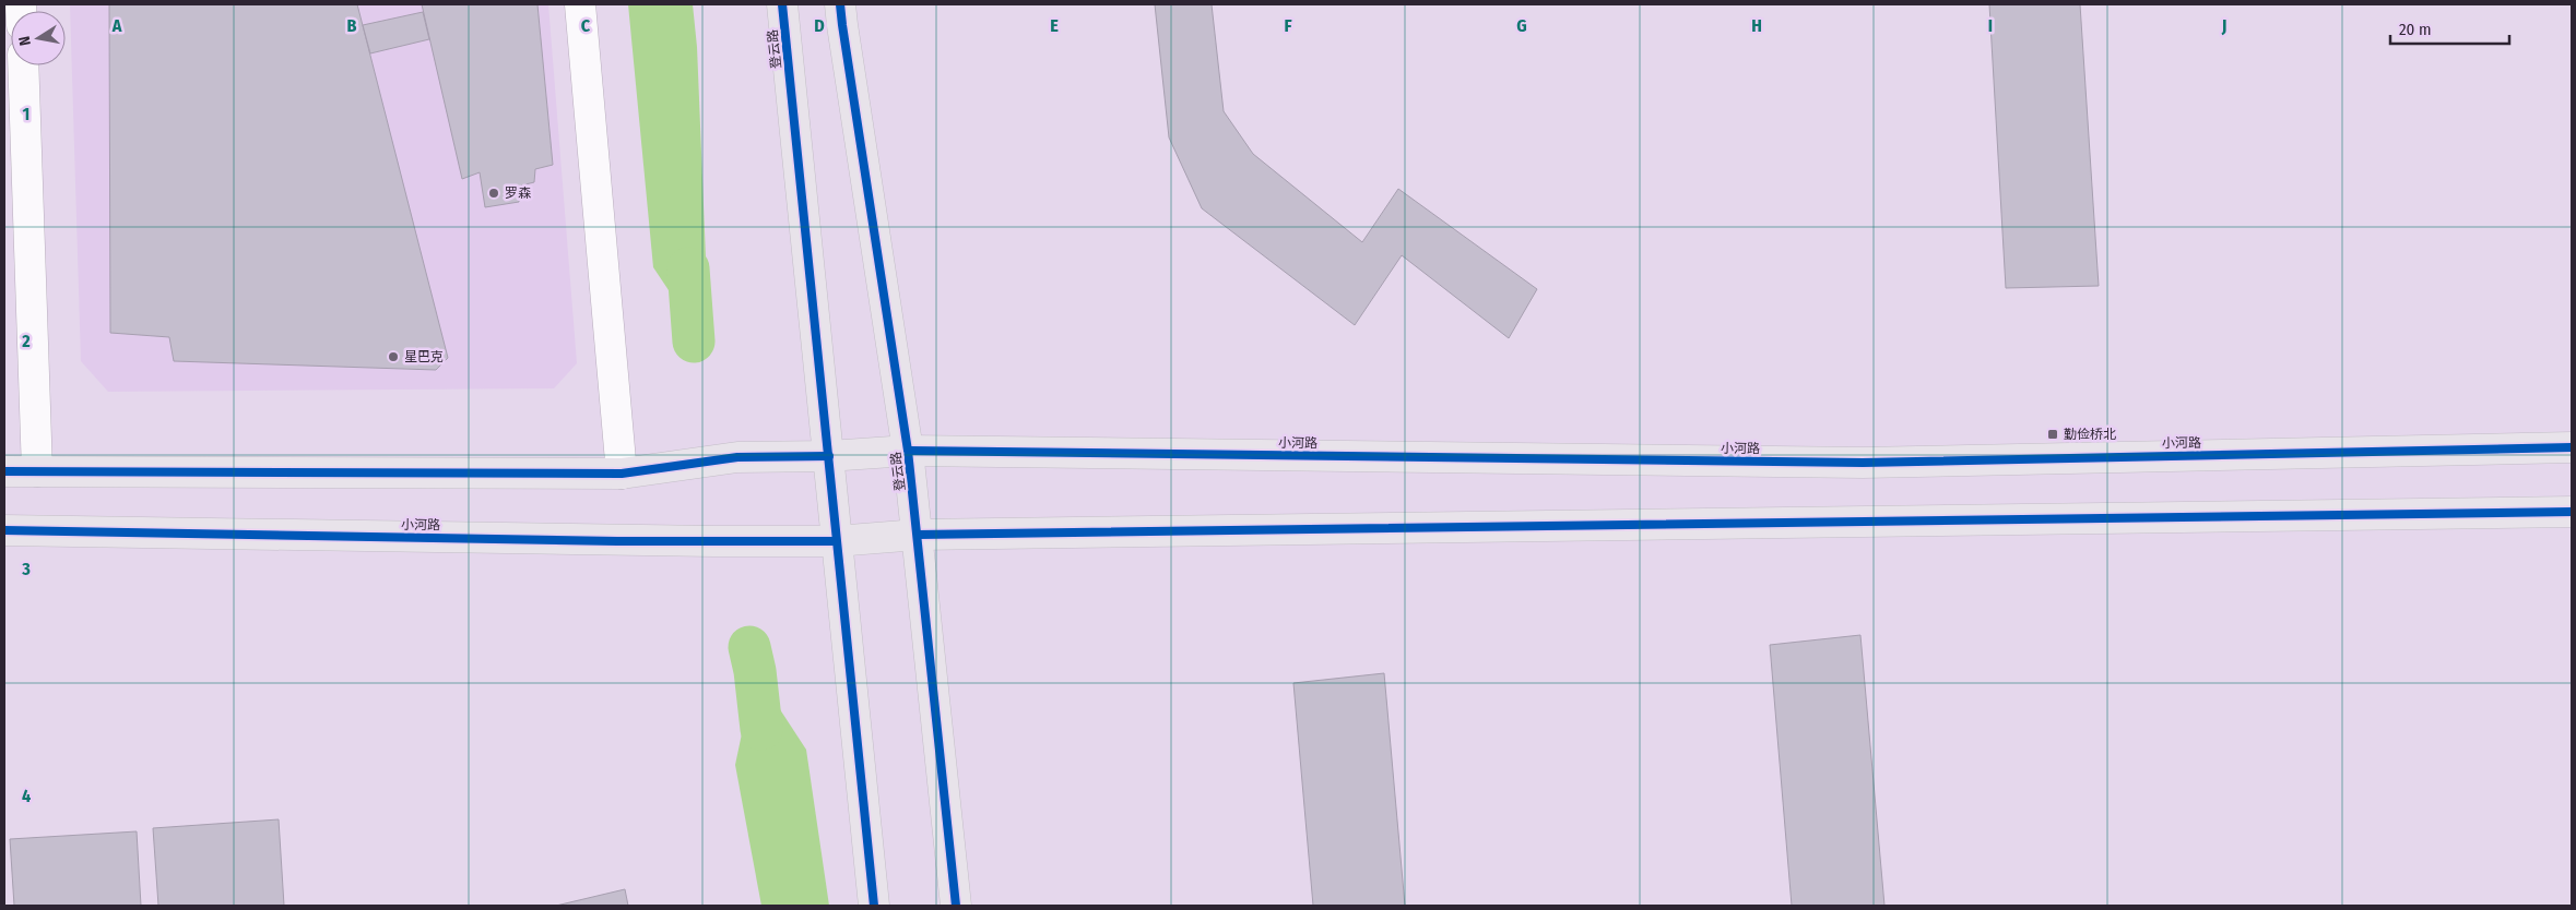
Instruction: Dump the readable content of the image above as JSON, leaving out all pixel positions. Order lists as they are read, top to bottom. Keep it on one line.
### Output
{"streets":{"main road":["登云路","小河路"]},"crossings":[["登云路","小河路"]],"places":{"other":["罗森","星巴克"],"transit":["勤俭桥北"]},"scale_bar":"20 m","north":"left","grid":{"columns":["A","B","C","D","E","F","G","H","I","J"],"rows":["1","2","3","4"]}}
